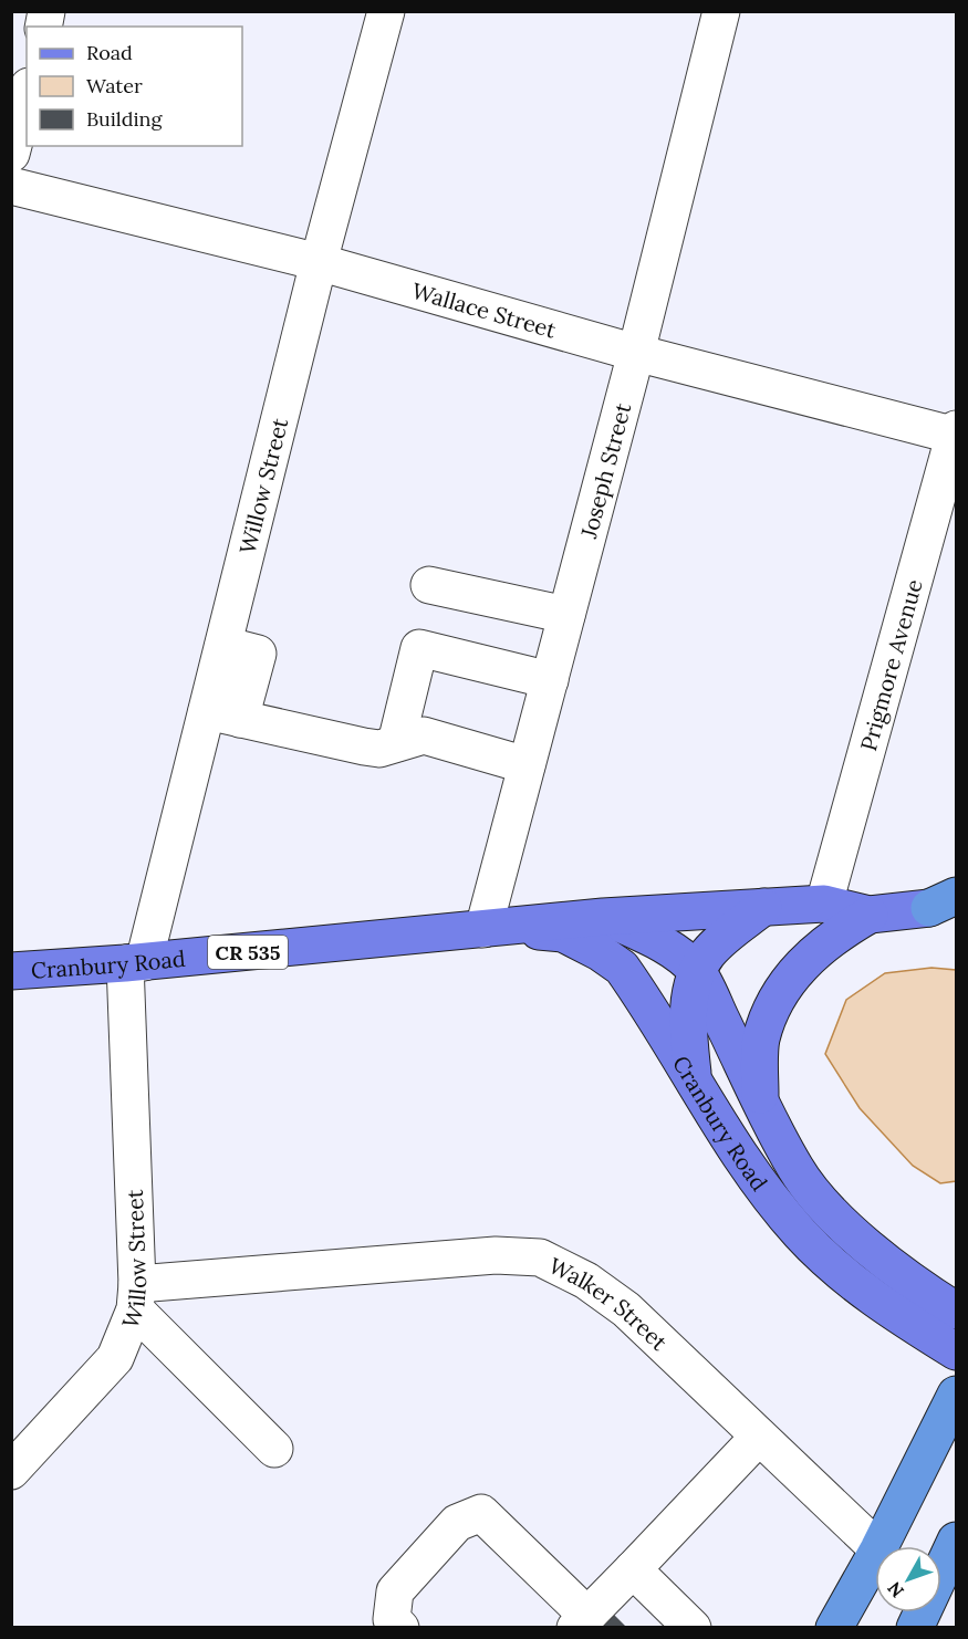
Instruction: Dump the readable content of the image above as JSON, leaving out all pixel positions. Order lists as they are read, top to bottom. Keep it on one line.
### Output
{"streets":{"main road":["CR 535","Cranbury Road"],"street":["Wallace Street","Joseph Street","Willow Street","Prigmore Avenue","Walker Street"]},"crossings":[["Wallace Street","Joseph Street"],["Wallace Street","Willow Street"],["Wallace Street","Prigmore Avenue"],["Joseph Street","Cranbury Road"],["Willow Street","Cranbury Road"],["Willow Street","Walker Street"],["Prigmore Avenue","Cranbury Road"]],"legend":["Road","Water","Building"],"north":"bottom left"}
